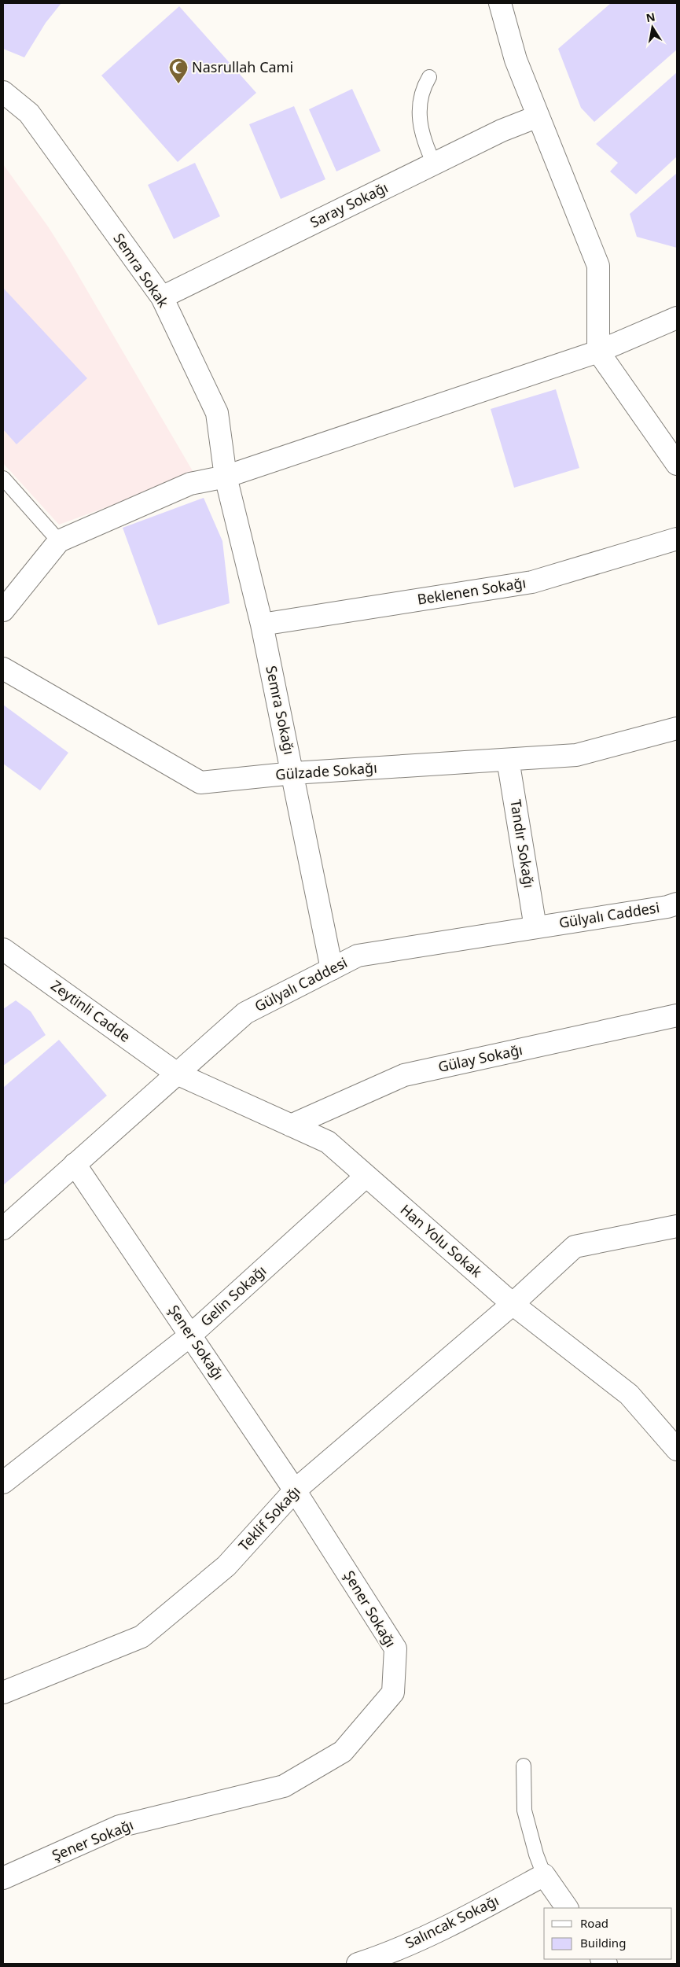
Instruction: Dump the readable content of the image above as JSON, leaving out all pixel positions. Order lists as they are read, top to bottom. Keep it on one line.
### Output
{"streets":{"street":["Saray Sokağı","Semra Sokak","Beklenen Sokağı","Semra Sokağı","Gülzade Sokağı","Tandır Sokağı","Gülyalı Caddesi","Zeytinli Cadde","Gülay Sokağı","Han Yolu Sokak","Gelin Sokağı","Şener Sokağı","Teklif Sokağı","Salıncak Sokağı"]},"crossings":[["Saray Sokağı","Semra Sokak"],["Semra Sokak","Semra Sokağı"],["Beklenen Sokağı","Semra Sokağı"],["Semra Sokağı","Gülzade Sokağı"],["Semra Sokağı","Gülyalı Caddesi"],["Gülzade Sokağı","Tandır Sokağı"],["Tandır Sokağı","Gülyalı Caddesi"],["Gülyalı Caddesi","Zeytinli Cadde"],["Gülyalı Caddesi","Han Yolu Sokak"],["Gülyalı Caddesi","Şener Sokağı"],["Zeytinli Cadde","Han Yolu Sokak"],["Gülay Sokağı","Han Yolu Sokak"],["Han Yolu Sokak","Gelin Sokağı"],["Han Yolu Sokak","Teklif Sokağı"],["Gelin Sokağı","Şener Sokağı"],["Şener Sokağı","Teklif Sokağı"]],"places":{"mosque":["Nasrullah Cami"]},"legend":["Road","Building"],"north":"top"}
